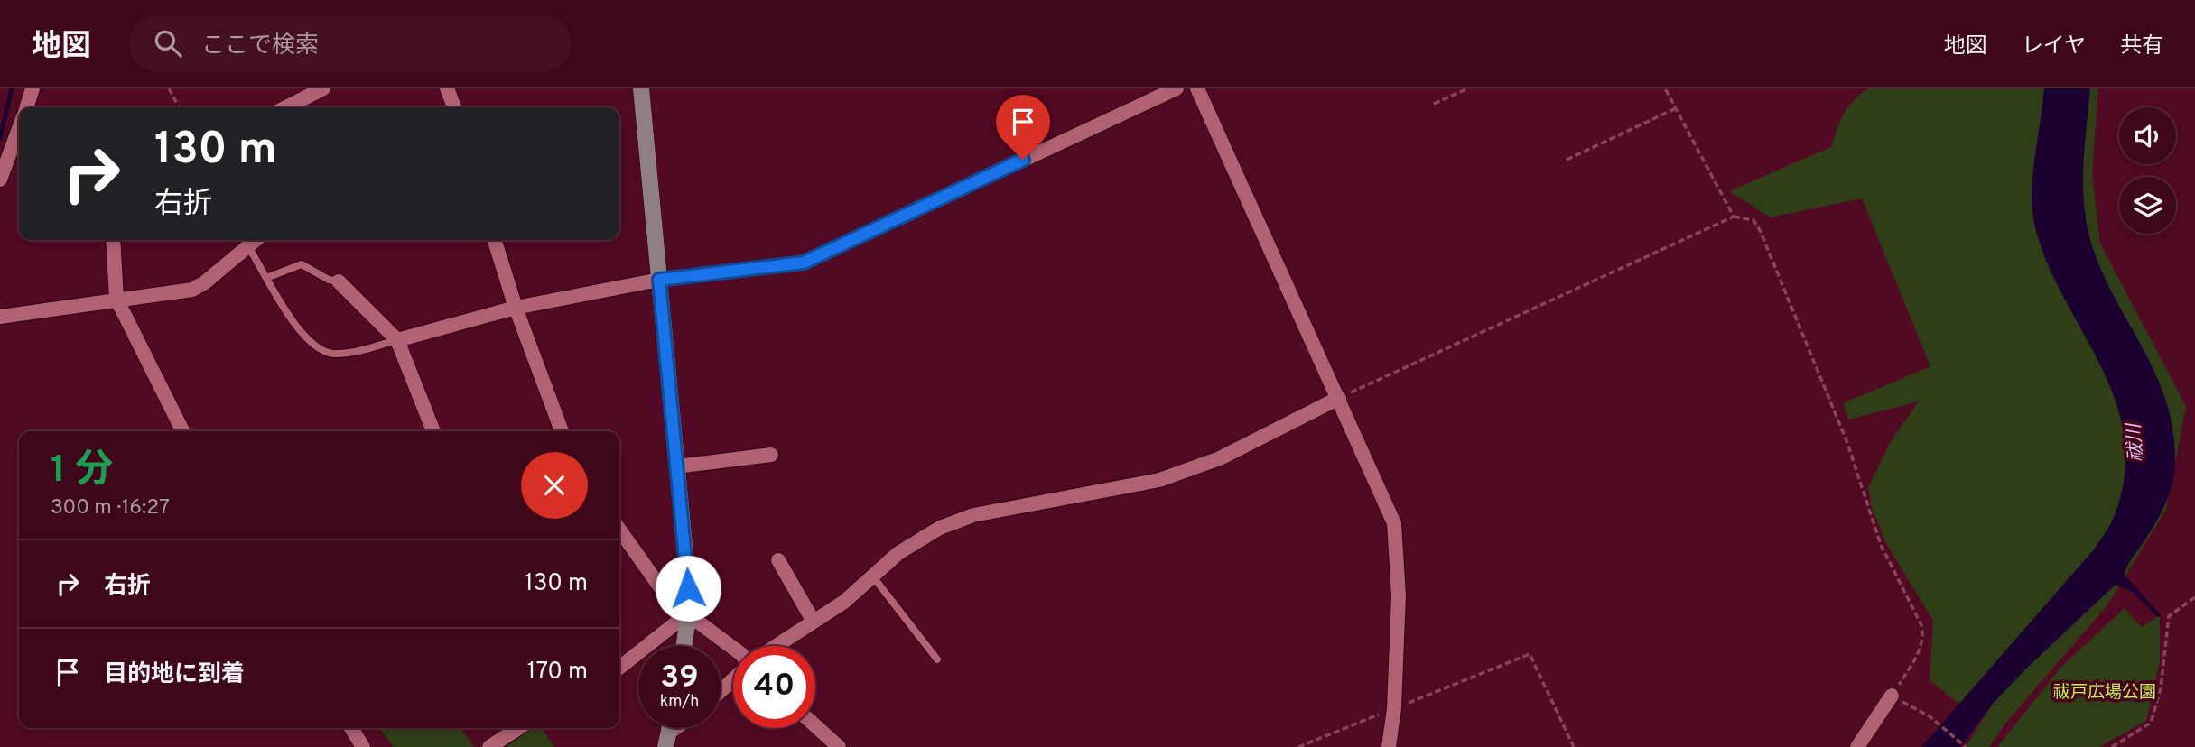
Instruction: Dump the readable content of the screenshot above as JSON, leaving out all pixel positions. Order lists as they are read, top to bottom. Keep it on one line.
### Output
{"water":["祓川"],"parks":["祓戸広場公園"],"page":{"header":"地図","search":"ここで検索","nav":["地図","レイヤ","共有"],"turn":["130 m","右折"],"heading":["1 分","300 m · 16:27"],"list":[{"name":"右折","value":"130 m"},{"name":"目的地に到着","value":"170 m"}],"speed":"39 km/h","limit":"40"}}
